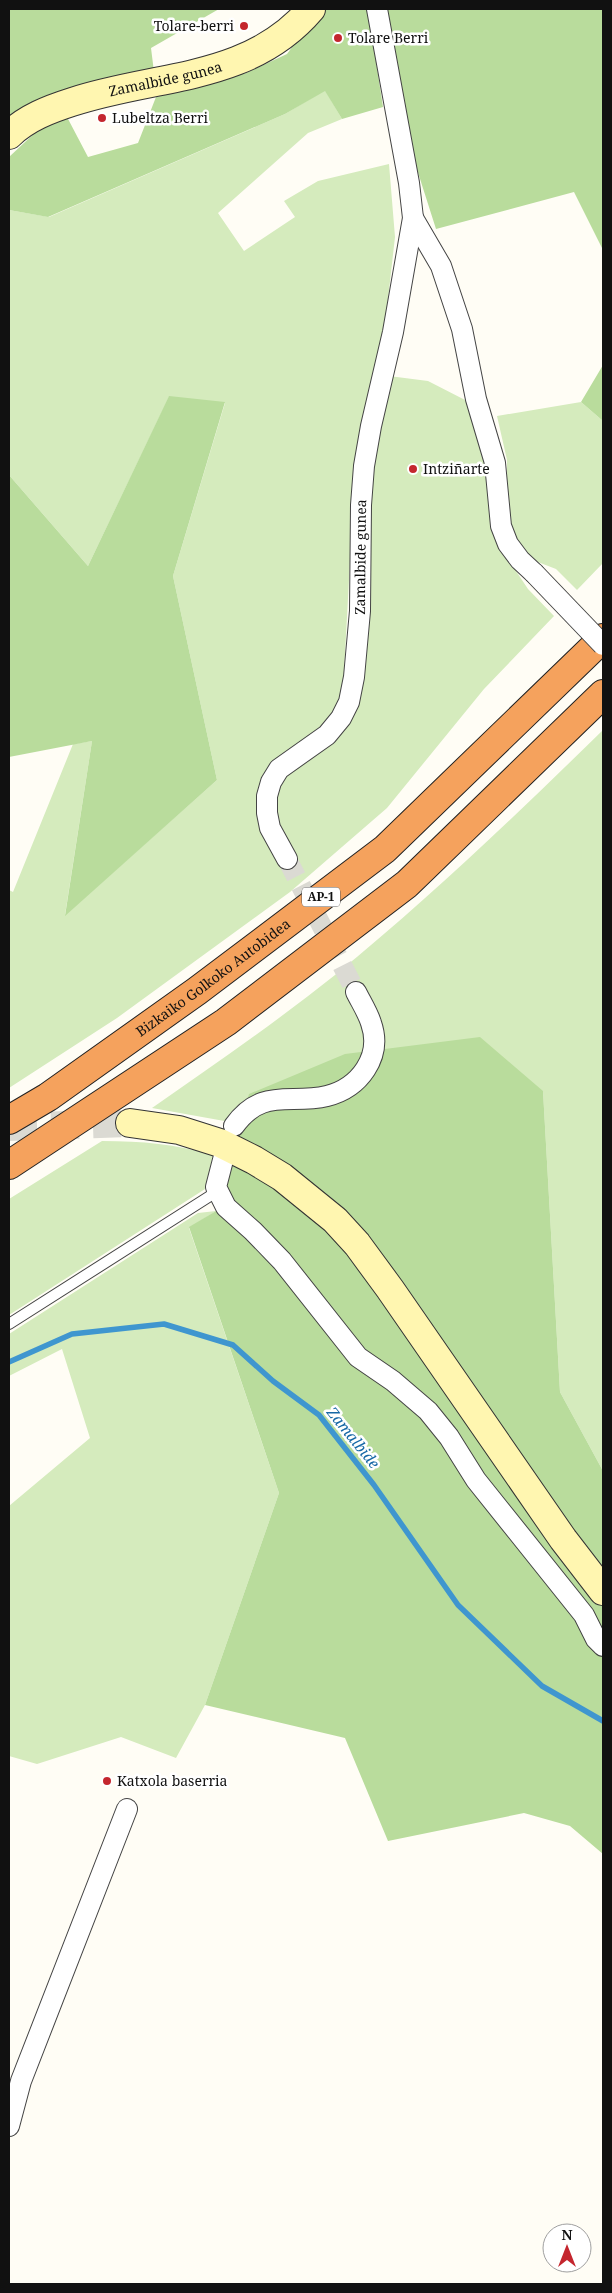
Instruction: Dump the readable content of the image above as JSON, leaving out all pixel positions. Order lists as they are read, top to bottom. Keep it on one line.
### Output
{"streets":{"highway":["AP-1","Bizkaiko Golkoko Autobidea"],"main road":["Zamalbide gunea"]},"water":["Zamalbide"],"places":["Tolare-berri","Tolare Berri","Lubeltza Berri","Intziñarte","Katxola baserria"],"north":"top"}
